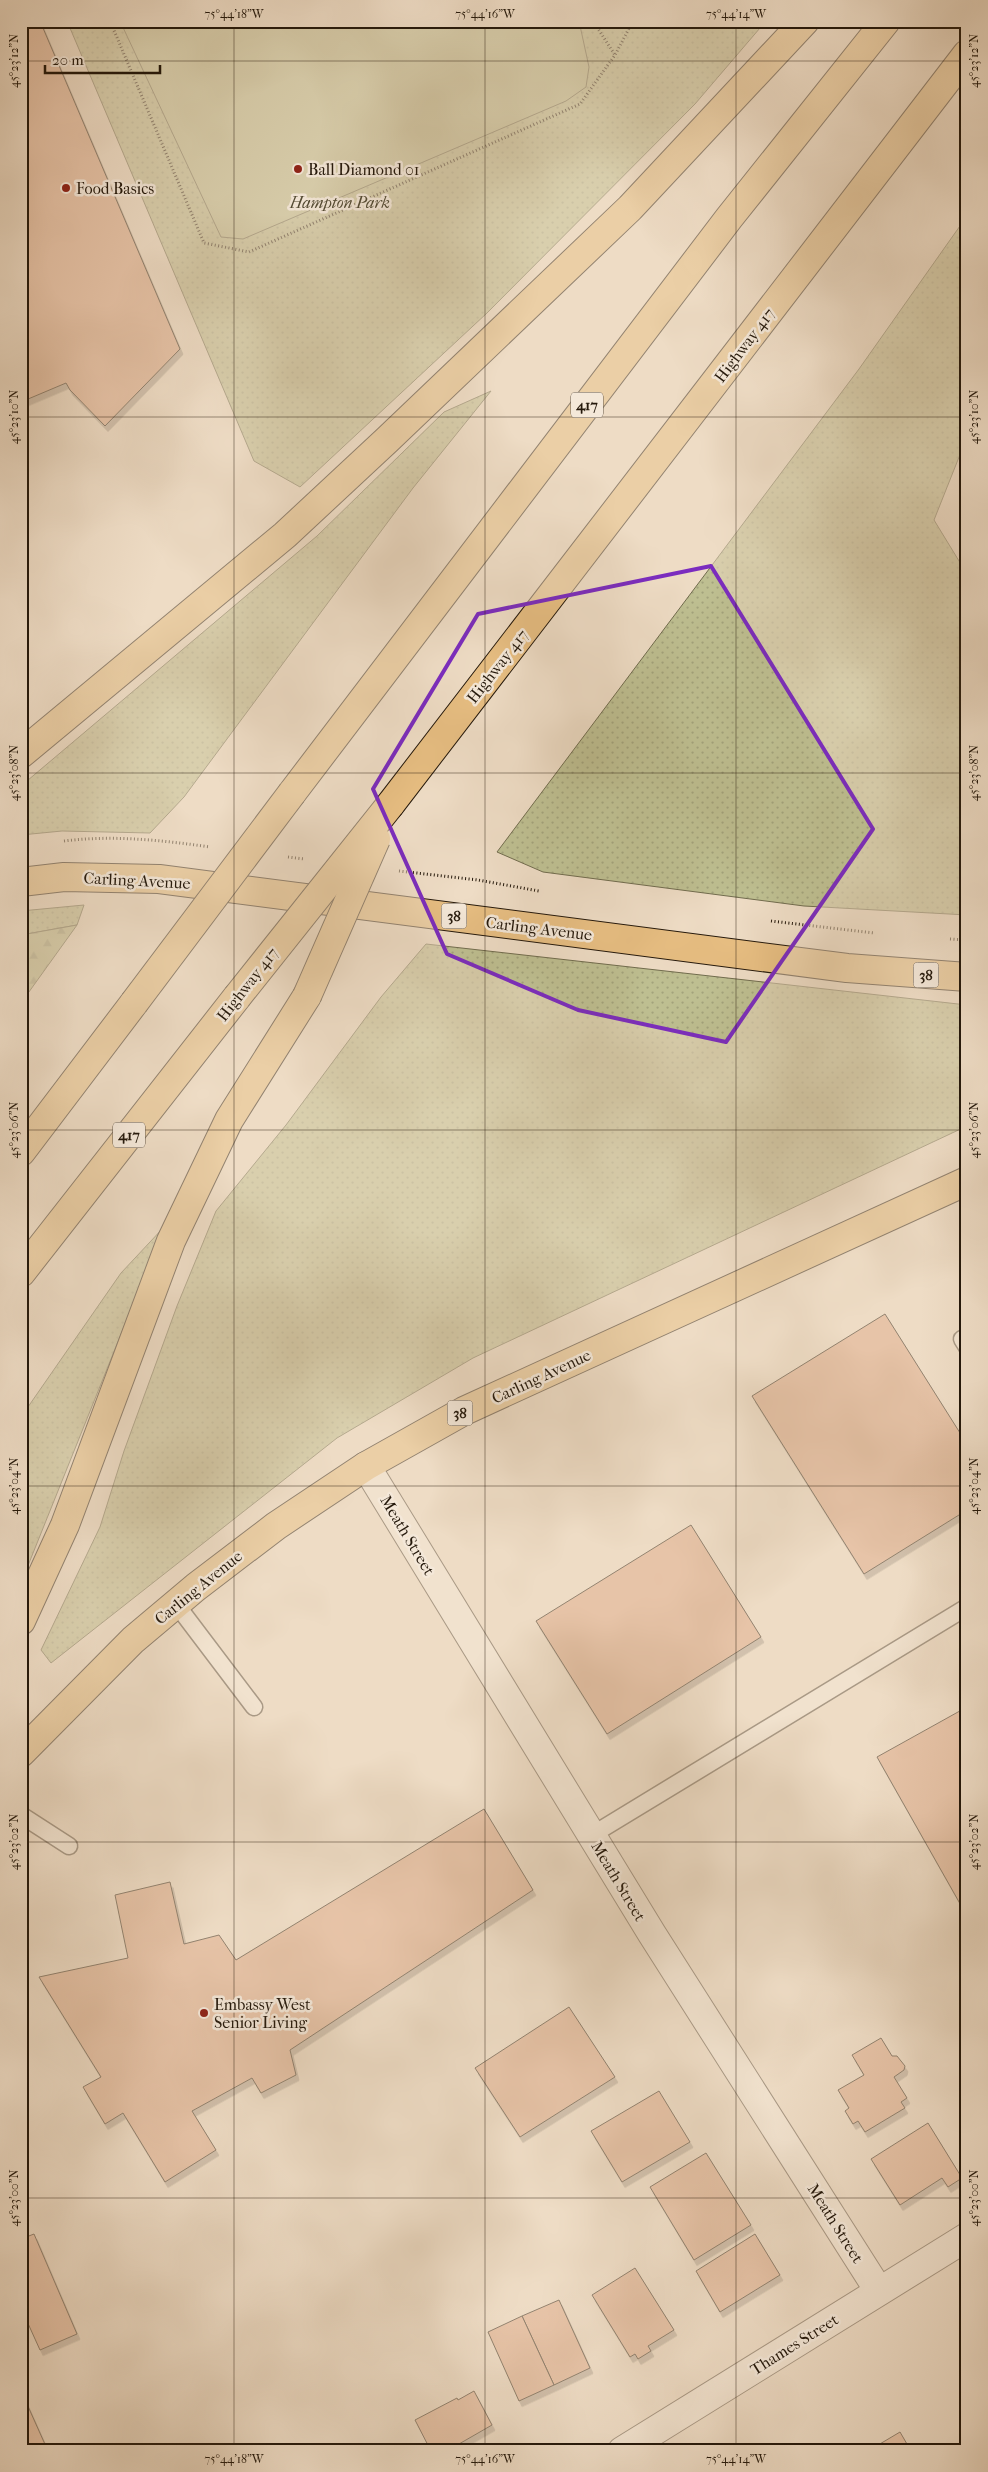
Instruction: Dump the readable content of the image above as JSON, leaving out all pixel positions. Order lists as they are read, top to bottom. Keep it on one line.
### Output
{"streets":{"main road":["Highway 417","417","Carling Avenue","38"],"street":["Meath Street","Thames Street"]},"crossings":[["Carling Avenue","Meath Street"],["Meath Street","Thames Street"]],"parks":["Hampton Park"],"places":["Ball Diamond 01","Food Basics","Embassy West Senior Living"],"scale_bar":"20 m","coordinates":["75°44'18\"W","75°44'16\"W","75°44'14\"W","45°23'12\"N","45°23'10\"N","45°23'08\"N","45°23'06\"N","45°23'04\"N","45°23'02\"N","45°23'00\"N"]}
